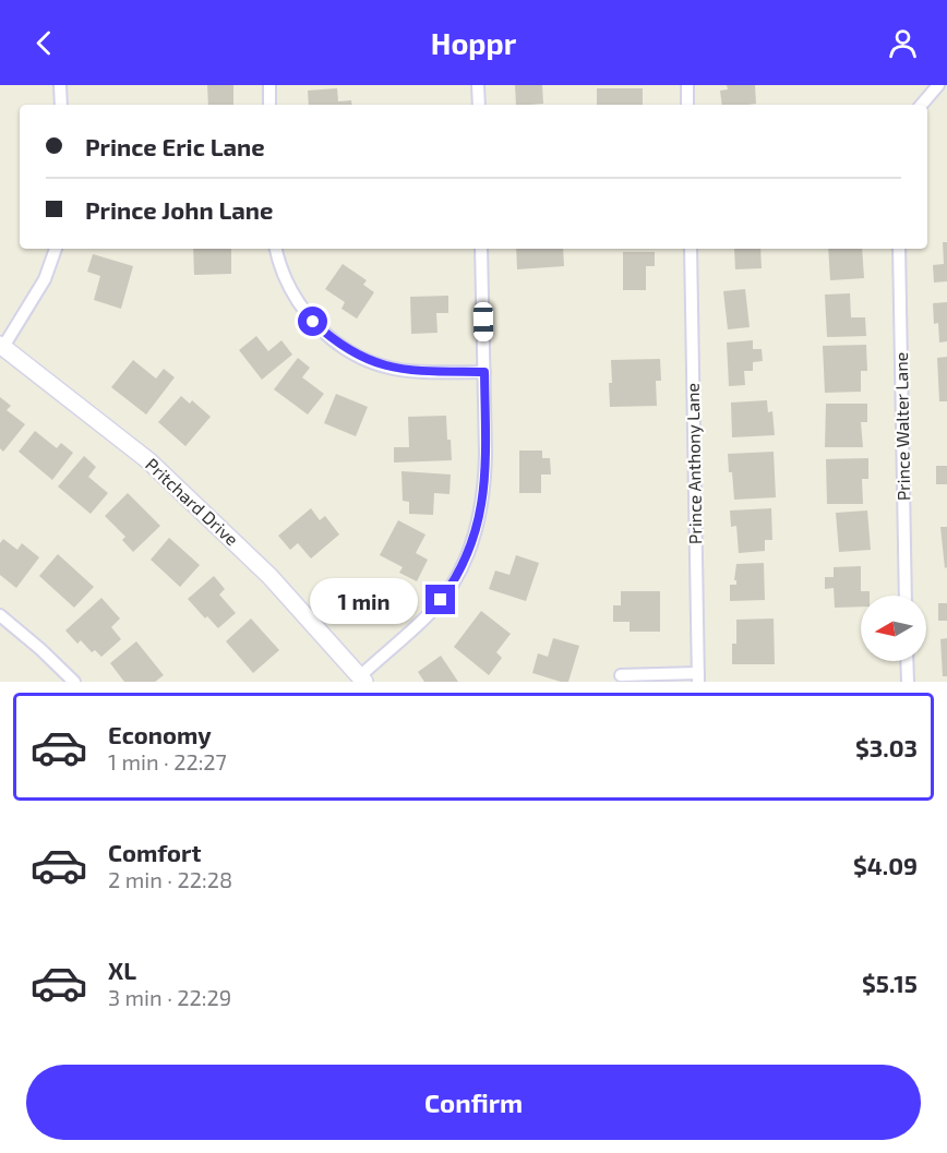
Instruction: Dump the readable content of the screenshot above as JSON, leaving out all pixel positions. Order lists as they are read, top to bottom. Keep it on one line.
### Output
{"streets":{"street":["Prince Walter Lane","Prince Anthony Lane","Pritchard Drive"]},"north":"left","page":{"header":"Hoppr","banner":["Prince Eric Lane","Prince John Lane"],"bubble":"1 min","list":[{"name":"Economy","note":"1 min · 22:27","value":"$3.03"},{"name":"Comfort","note":"2 min · 22:28","value":"$4.09"},{"name":"XL","note":"3 min · 22:29","value":"$5.15"}],"buttons":"Confirm"}}
